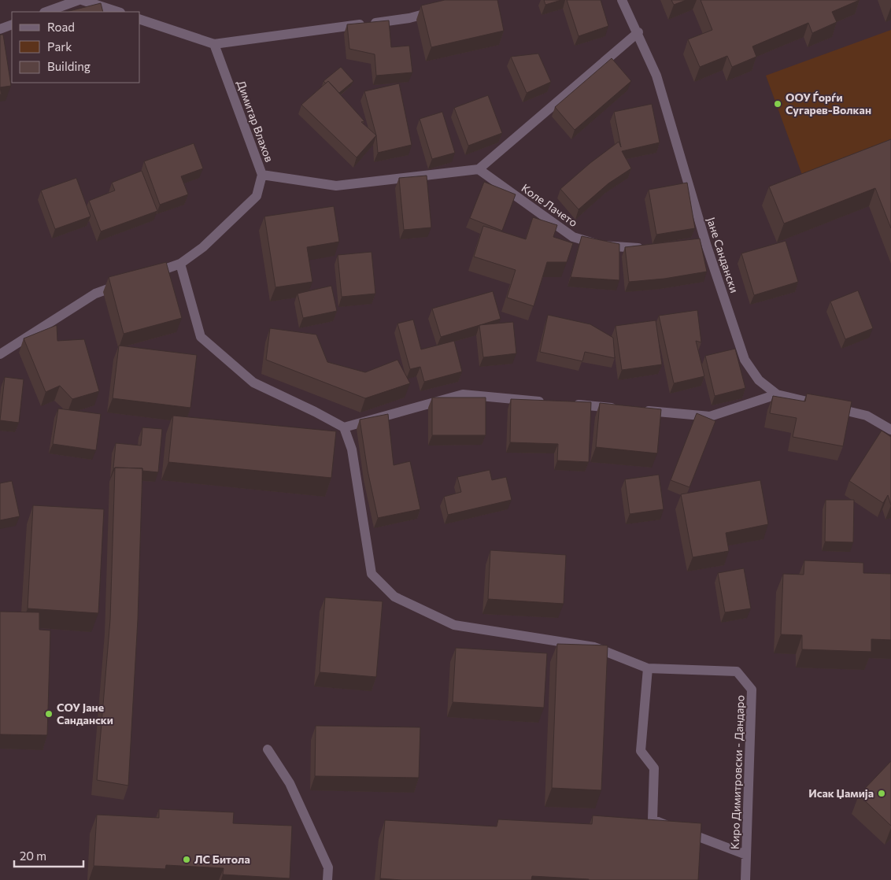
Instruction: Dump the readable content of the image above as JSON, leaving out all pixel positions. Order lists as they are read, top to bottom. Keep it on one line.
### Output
{"streets":{"street":["Димитар Влахов","Коле Лачето","Јане Сандански","Киро Димитровски - Дандаро"]},"places":["ООУ Ѓорѓи Сугарев-Волкан","СОУ Јане Сандански","Исак Џамија","ЛС Битола"],"legend":["Road","Park","Building"],"scale_bar":"20 m"}
